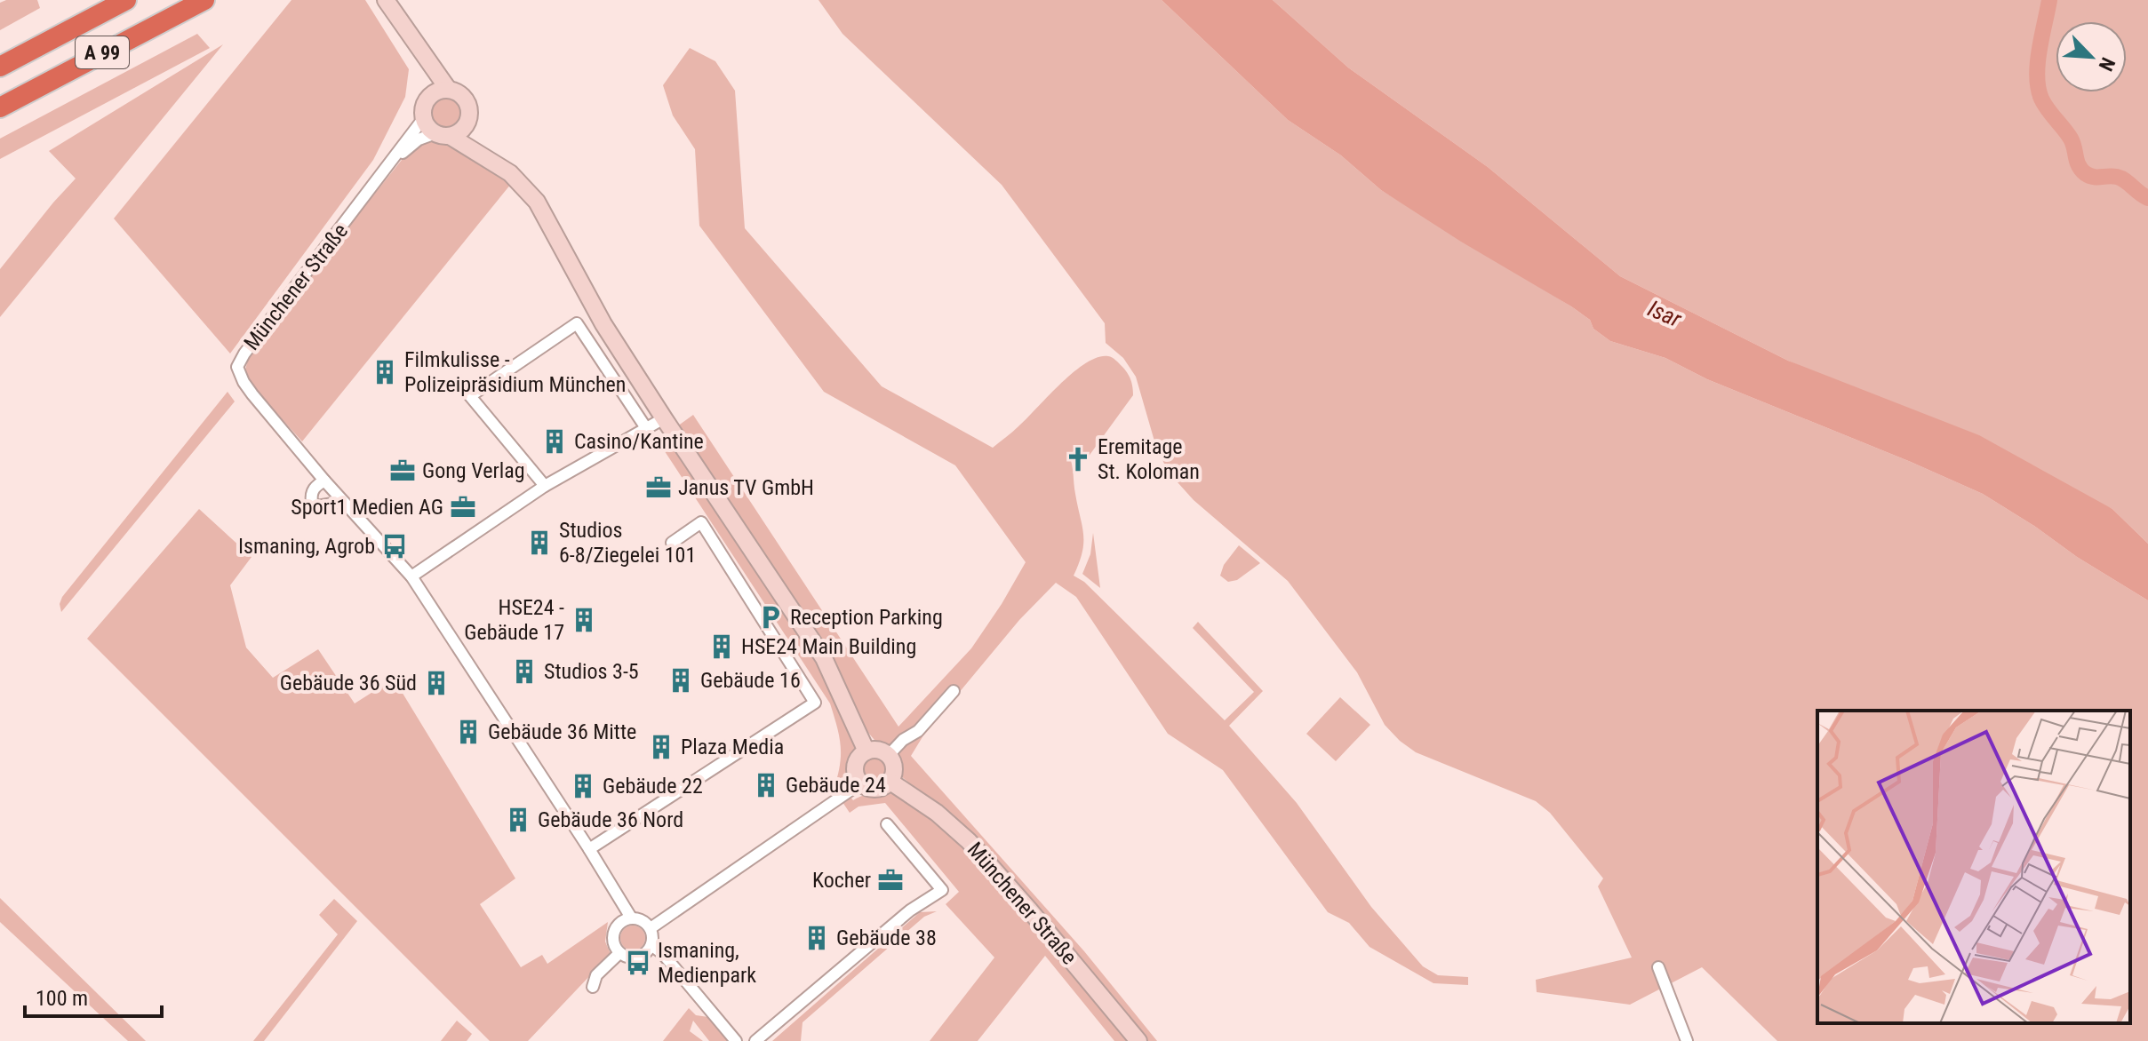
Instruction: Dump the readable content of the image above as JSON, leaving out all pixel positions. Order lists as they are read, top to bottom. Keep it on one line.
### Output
{"streets":{"highway":["A 99"],"main road":["Münchener Straße"]},"water":["Isar"],"places":{"building":["Filmkulisse - Polizeipräsidium München","Casino/Kantine","Studios 6-8/Ziegelei 101","HSE24 - Gebäude 17","HSE24 Main Building","Studios 3-5","Gebäude 16","Gebäude 36 Süd","Gebäude 36 Mitte","Plaza Media","Gebäude 24","Gebäude 22","Gebäude 36 Nord","Gebäude 38"],"church":["Eremitage St. Koloman"],"office":["Gong Verlag","Janus TV GmbH","Sport1 Medien AG","Kocher"],"bus stop":["Ismaning, Agrob","Ismaning, Medienpark"],"parking":["Reception Parking"]},"scale_bar":"100 m","north":"bottom right"}
